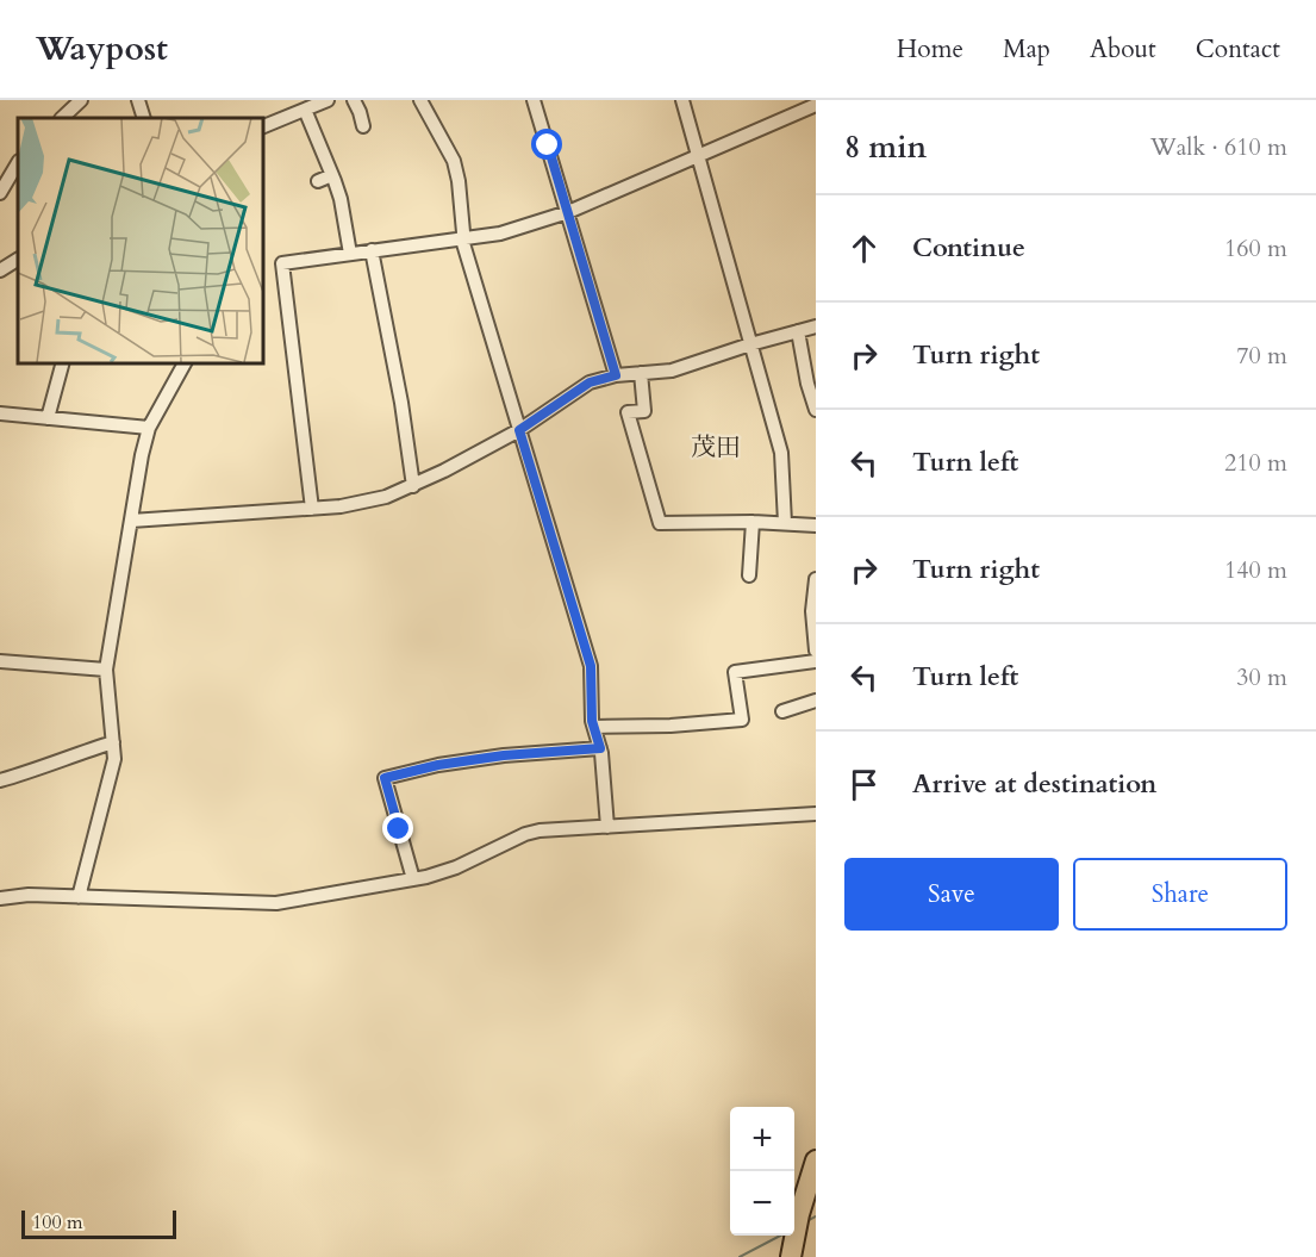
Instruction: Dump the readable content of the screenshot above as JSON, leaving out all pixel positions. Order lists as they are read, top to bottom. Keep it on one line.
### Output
{"districts":["茂田"],"scale_bar":"100 m","page":{"header":"Waypost","nav":["Home","Map","About","Contact"],"heading":["8 min","Walk · 610 m"],"list":[["Continue","160 m"],["Turn right","70 m"],["Turn left","210 m"],["Turn right","140 m"],["Turn left","30 m"],"Arrive at destination"],"buttons":["Save","Share"],"map_buttons":["+","−"],"scale":"100 m"}}
